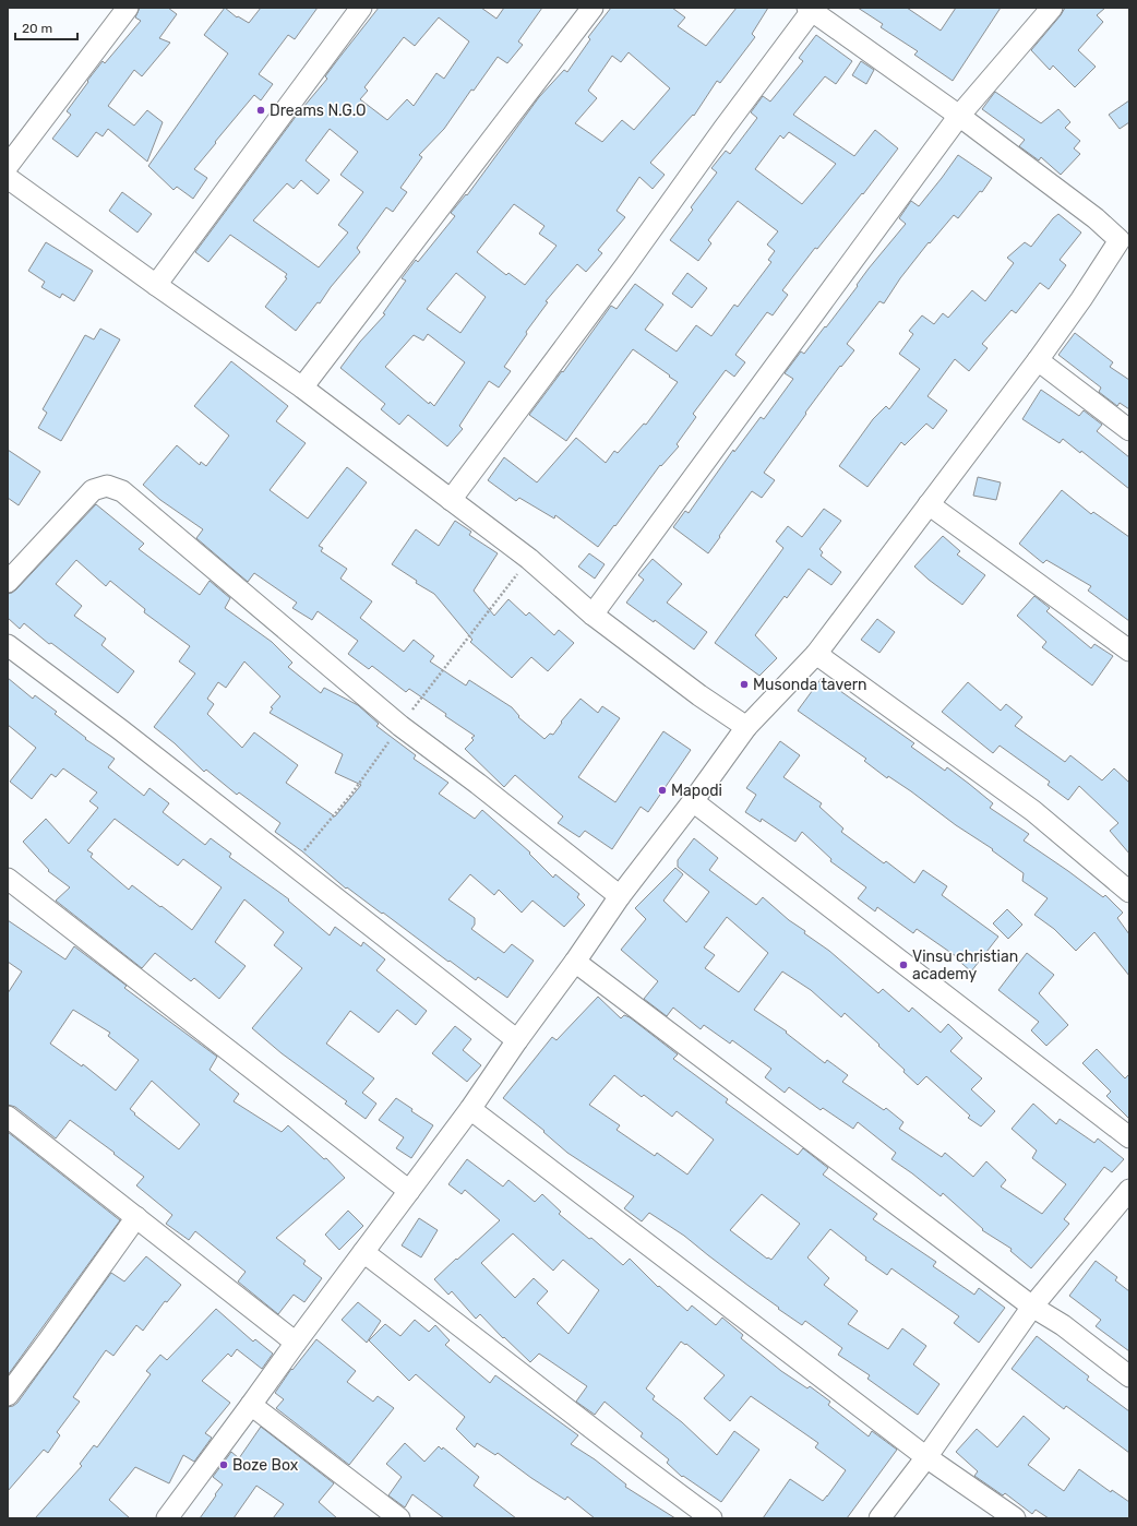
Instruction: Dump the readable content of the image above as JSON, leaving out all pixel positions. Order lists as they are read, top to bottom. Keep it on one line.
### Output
{"places":["Dreams N.G.O","Musonda tavern","Mapodi","Vinsu christian academy","Boze Box"],"scale_bar":"20 m"}
